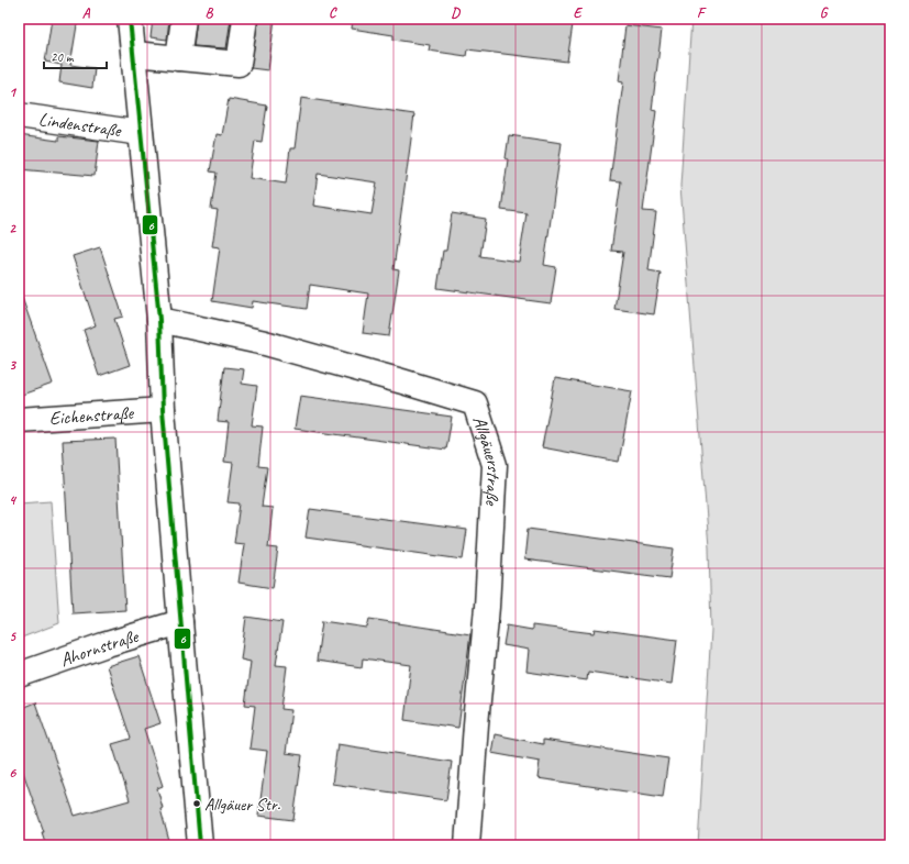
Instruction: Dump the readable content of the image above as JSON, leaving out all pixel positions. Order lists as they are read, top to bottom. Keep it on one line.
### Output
{"streets":{"street":["Lindenstraße","Eichenstraße","Allgäuerstraße","Ahornstraße"]},"places":["Allgäuer Str."],"lines":["transit line 6"],"scale_bar":"20 m","grid":{"columns":["A","B","C","D","E","F","G"],"rows":["1","2","3","4","5","6"]}}
